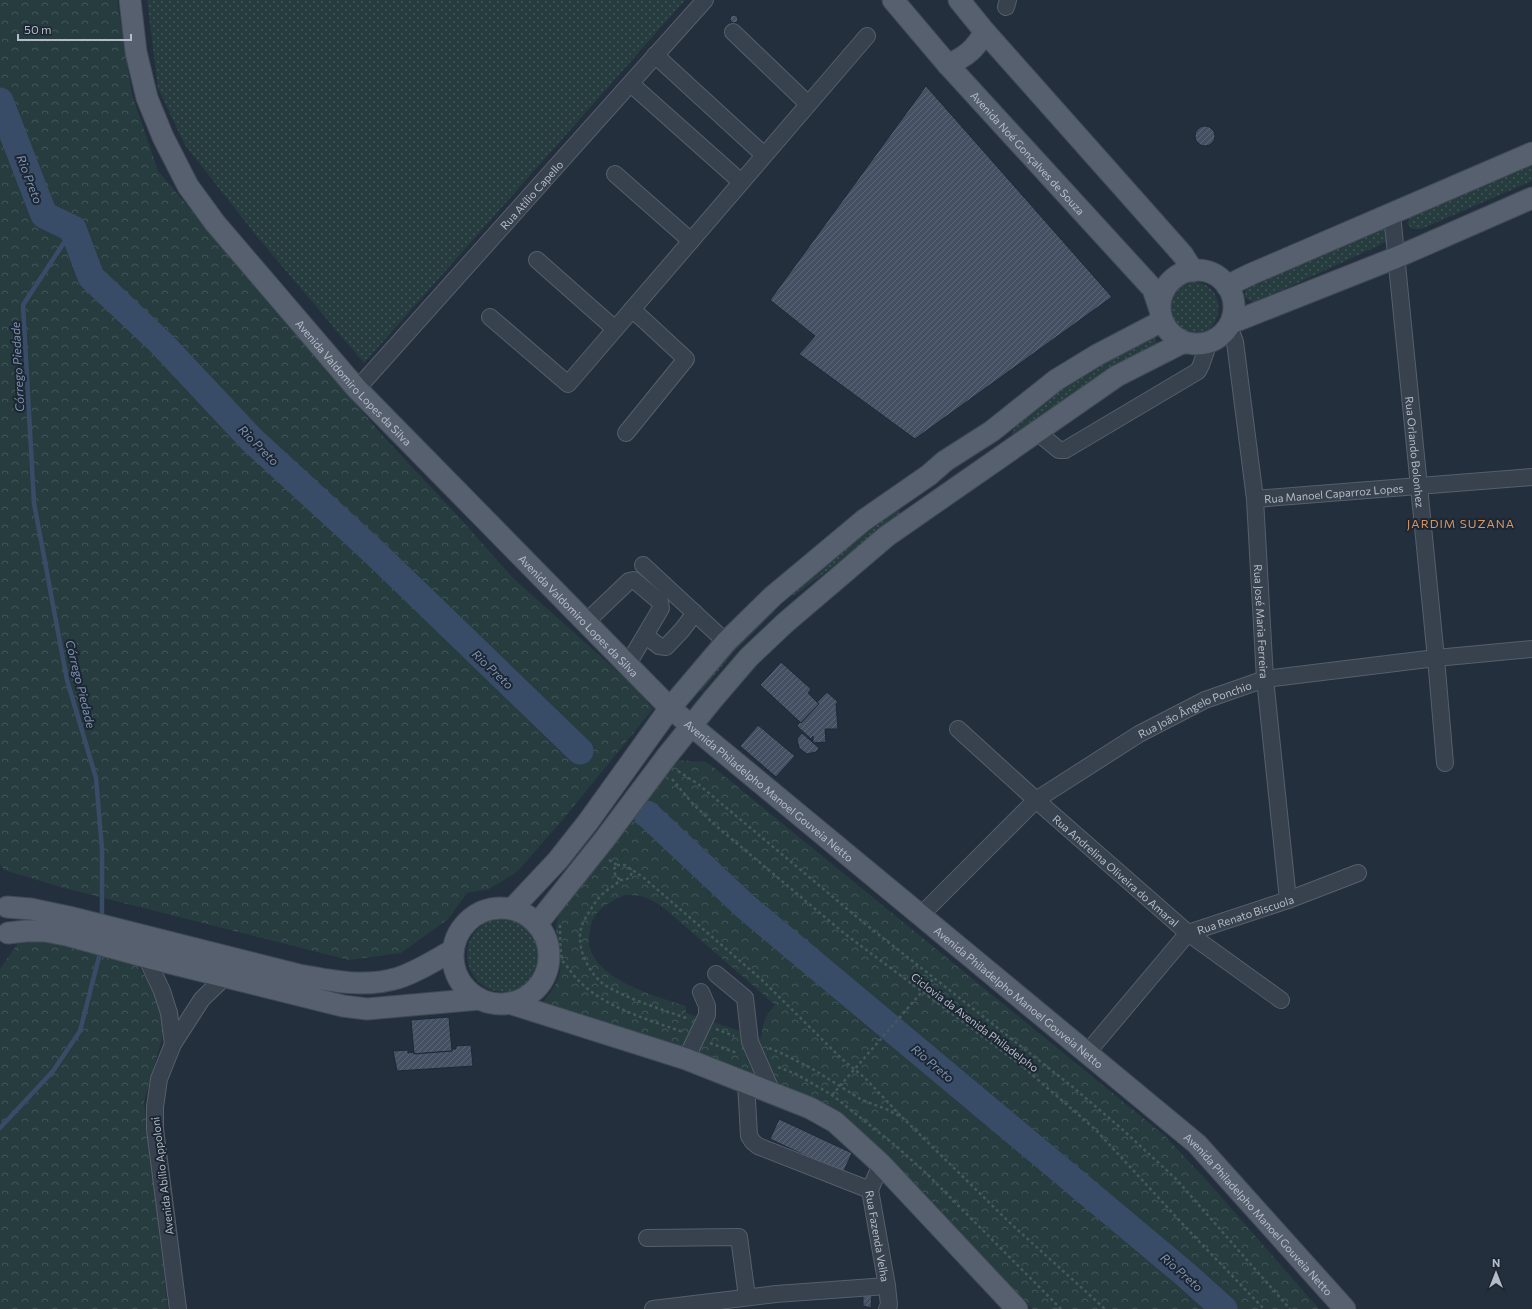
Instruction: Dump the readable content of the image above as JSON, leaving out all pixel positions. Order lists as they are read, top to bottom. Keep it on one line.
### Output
{"streets":{"main road":["Avenida Noé Gonçalves de Souza","Avenida Valdomiro Lopes da Silva","Avenida Philadelpho Manoel Gouveia Netto"],"street":["Rua Atílio Capello","Rua Orlando Bolonhez","Rua Manoel Caparroz Lopes","Rua José Maria Ferreira","Rua João Ângelo Ponchio","Rua Andrelina Oliveira do Amaral","Rua Renato Biscuola","Avenida Abílio Appoloni","Rua Fazenda Velha"],"path":["Ciclovia da Avenida Philadelpho"]},"crossings":[["Avenida Noé Gonçalves de Souza","Rua José Maria Ferreira"],["Rua Atílio Capello","Avenida Valdomiro Lopes da Silva"],["Avenida Valdomiro Lopes da Silva","Avenida Philadelpho Manoel Gouveia Netto"],["Rua Orlando Bolonhez","Rua Manoel Caparroz Lopes"],["Rua Orlando Bolonhez","Rua João Ângelo Ponchio"],["Rua Manoel Caparroz Lopes","Rua José Maria Ferreira"],["Rua José Maria Ferreira","Rua João Ângelo Ponchio"],["Rua José Maria Ferreira","Rua Renato Biscuola"],["Rua João Ângelo Ponchio","Avenida Philadelpho Manoel Gouveia Netto"],["Rua João Ângelo Ponchio","Rua Andrelina Oliveira do Amaral"],["Avenida Philadelpho Manoel Gouveia Netto","Rua Renato Biscuola"],["Rua Andrelina Oliveira do Amaral","Rua Renato Biscuola"]],"districts":["JARDIM SUZANA"],"water":["Rio Preto","Córrego Piedade"],"scale_bar":"50 m","north":"top"}
